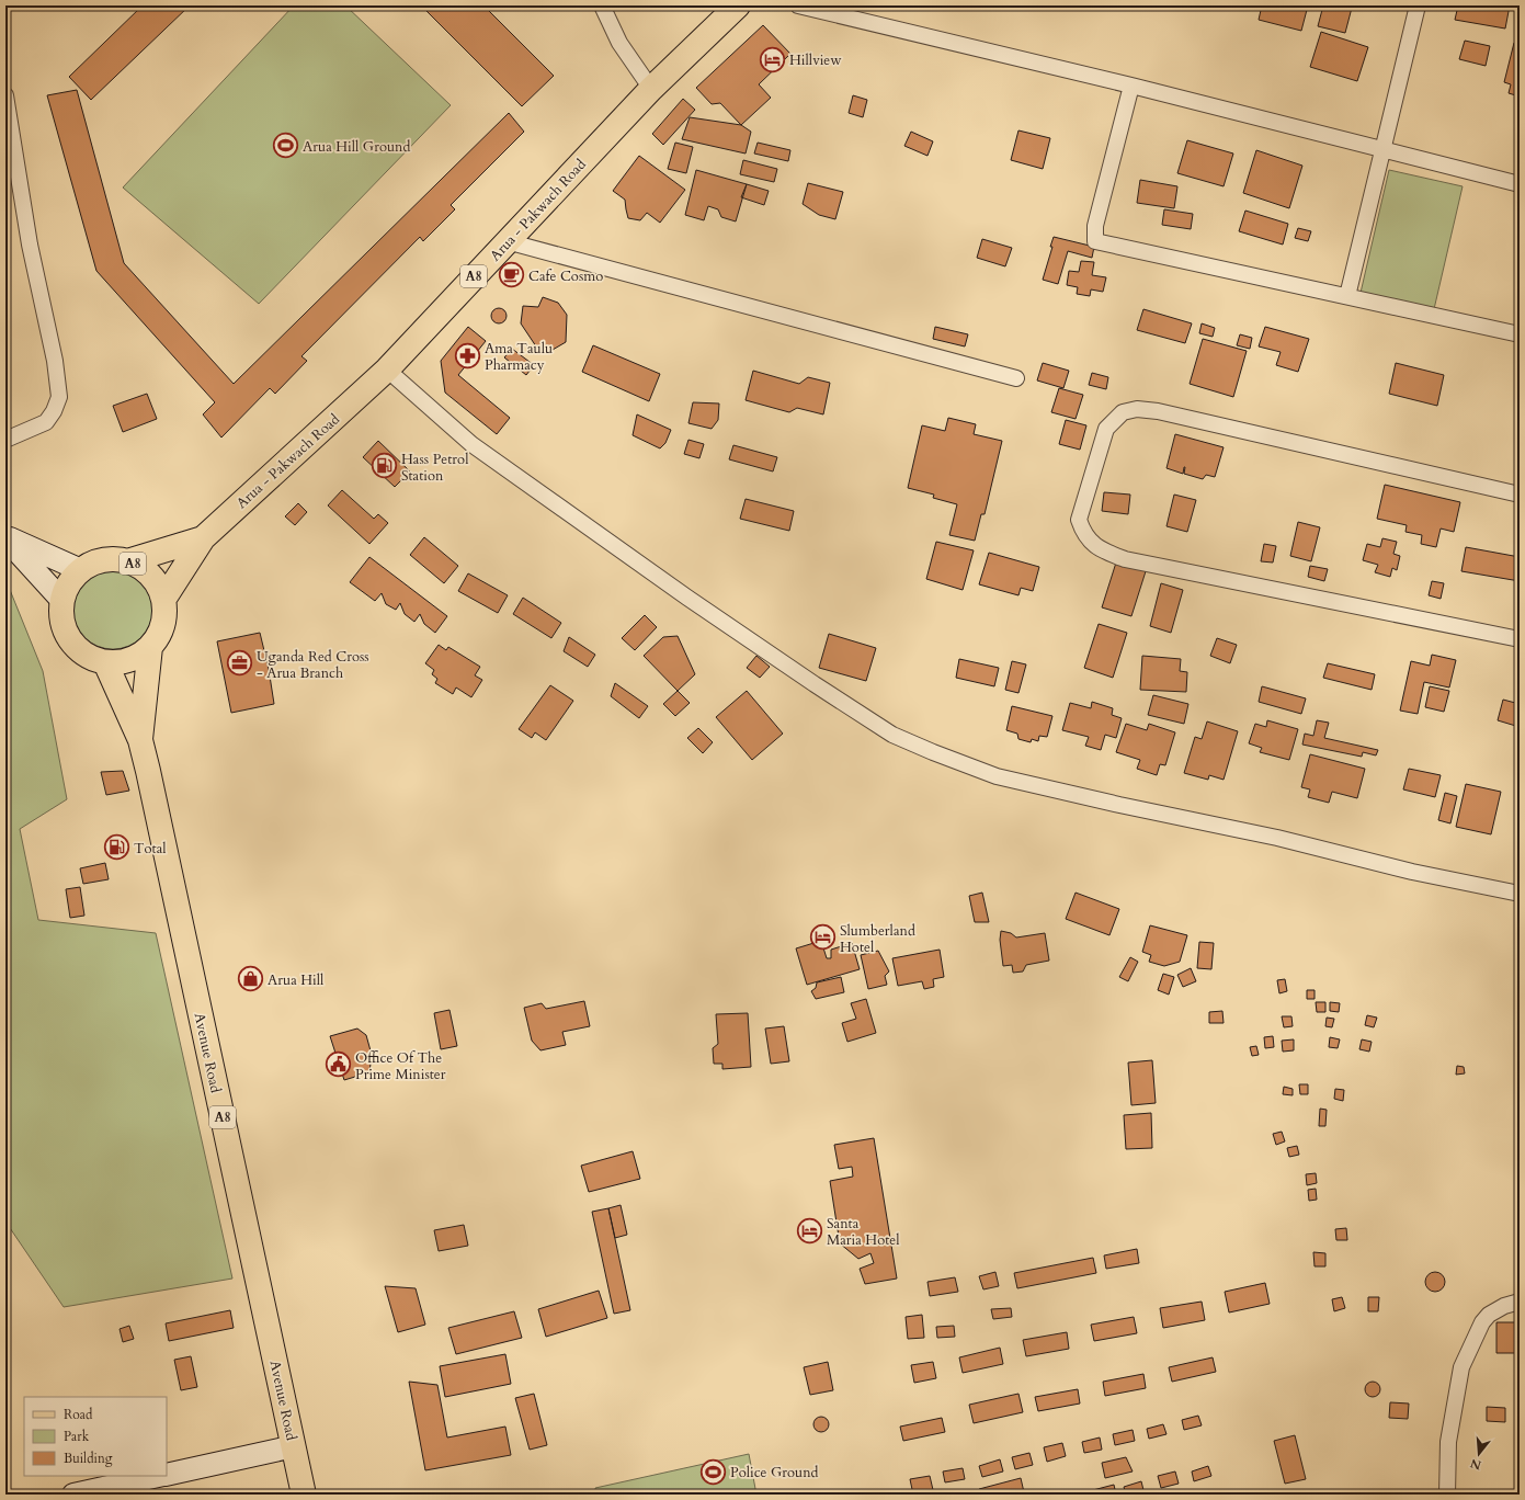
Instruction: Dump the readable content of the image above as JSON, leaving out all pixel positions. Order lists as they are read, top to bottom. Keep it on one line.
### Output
{"streets":{"main road":["Arua - Pakwach Road","A8","Avenue Road"]},"crossings":[["Arua - Pakwach Road","A8"],["Arua - Pakwach Road","Avenue Road"],["A8","Avenue Road"]],"places":{"hotel":["Hillview","Slumberland Hotel","Santa Maria Hotel"],"sports":["Arua Hill Ground","Police Ground"],"cafe":["Cafe Cosmo"],"pharmacy":["Ama Taulu Pharmacy"],"fuel station":["Hass Petrol Station","Total"],"office":["Uganda Red Cross - Arua Branch"],"shop":["Arua Hill"],"public building":["Office Of The Prime Minister"]},"legend":["Road","Park","Building"],"north":"bottom"}
